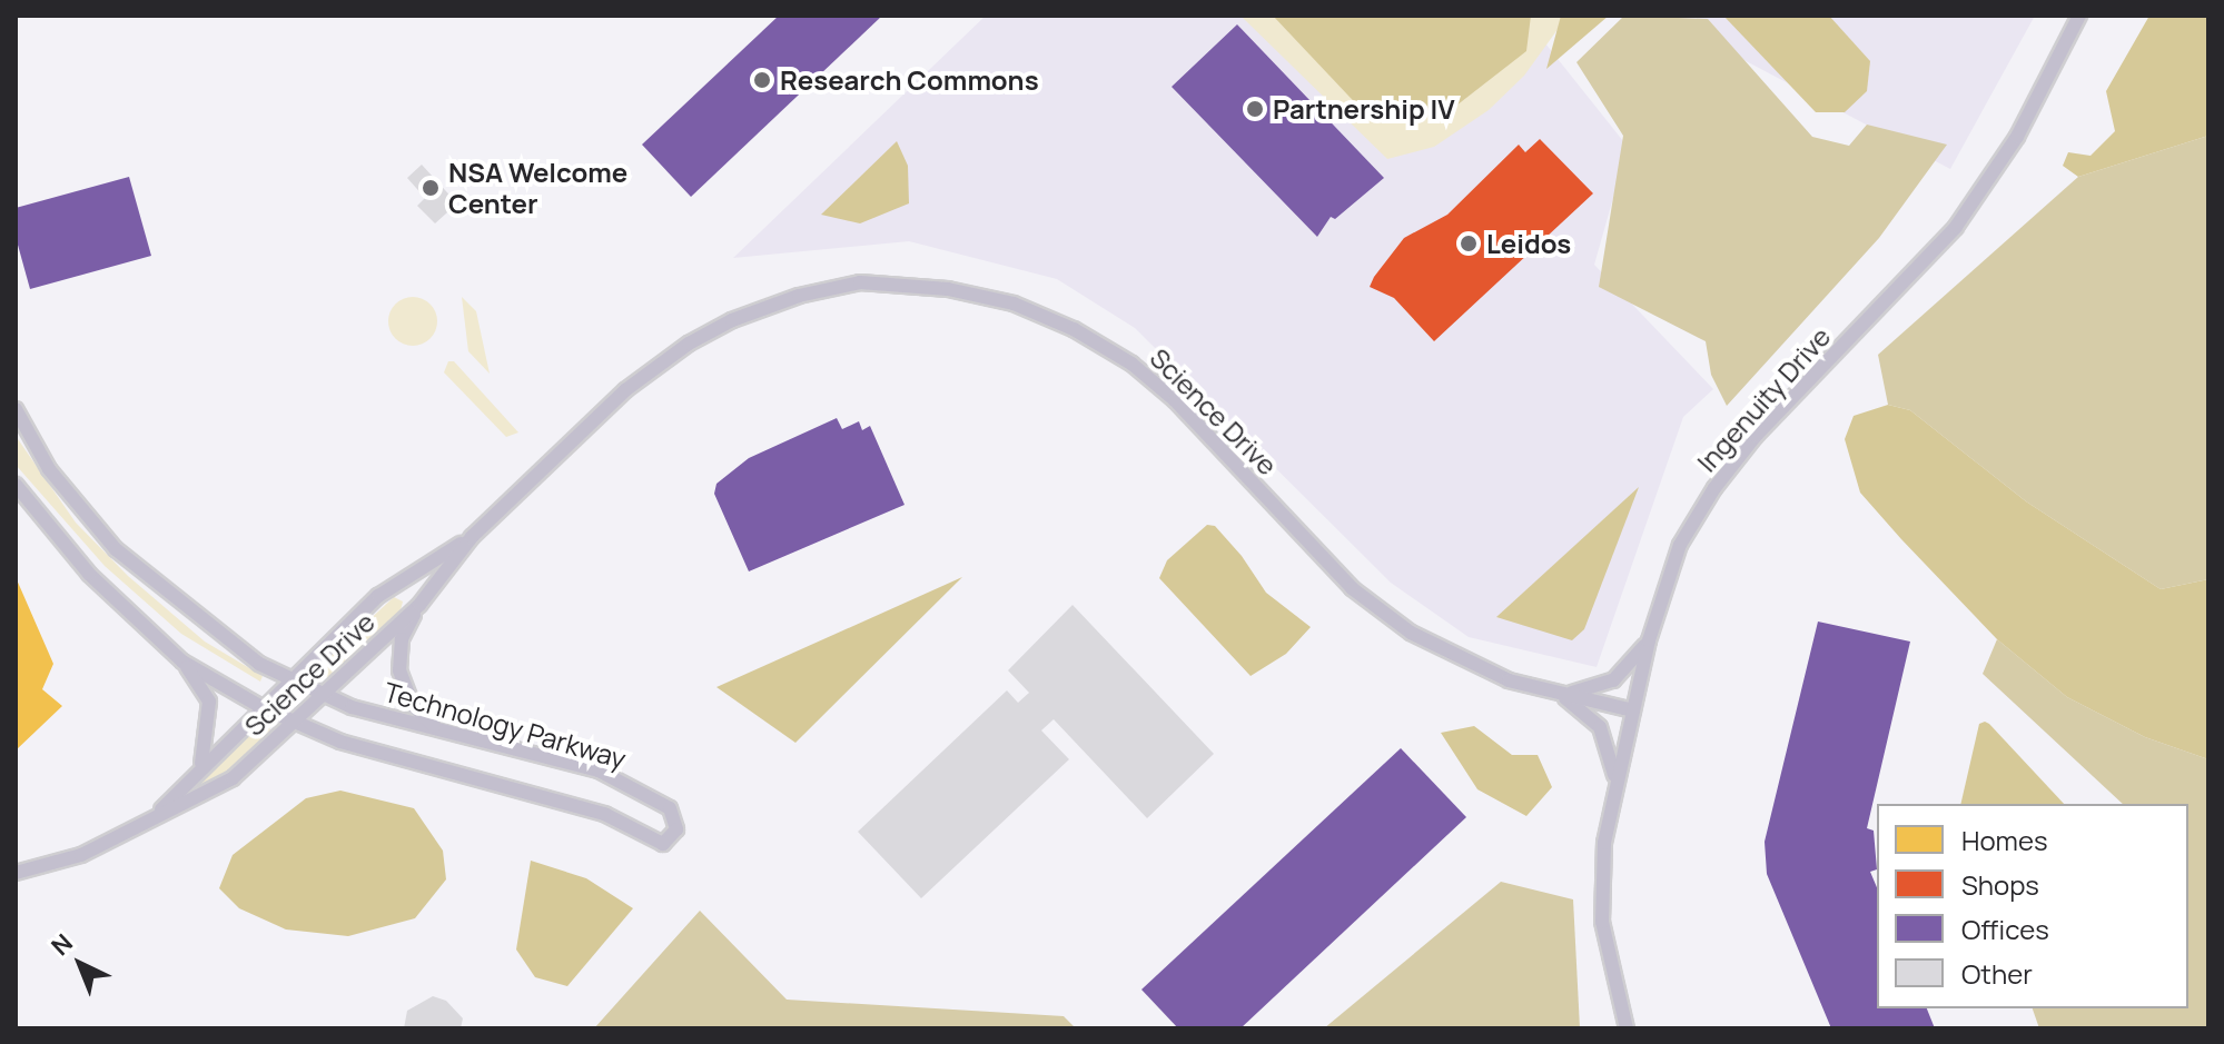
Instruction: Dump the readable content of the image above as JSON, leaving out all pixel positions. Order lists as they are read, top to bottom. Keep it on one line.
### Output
{"streets":{"street":["Ingenuity Drive","Science Drive","Technology Parkway"]},"crossings":[["Ingenuity Drive","Science Drive"],["Science Drive","Technology Parkway"]],"places":["Research Commons","Partnership IV","NSA Welcome Center","Leidos"],"legend":["Homes","Shops","Offices","Other"],"north":"top left"}
